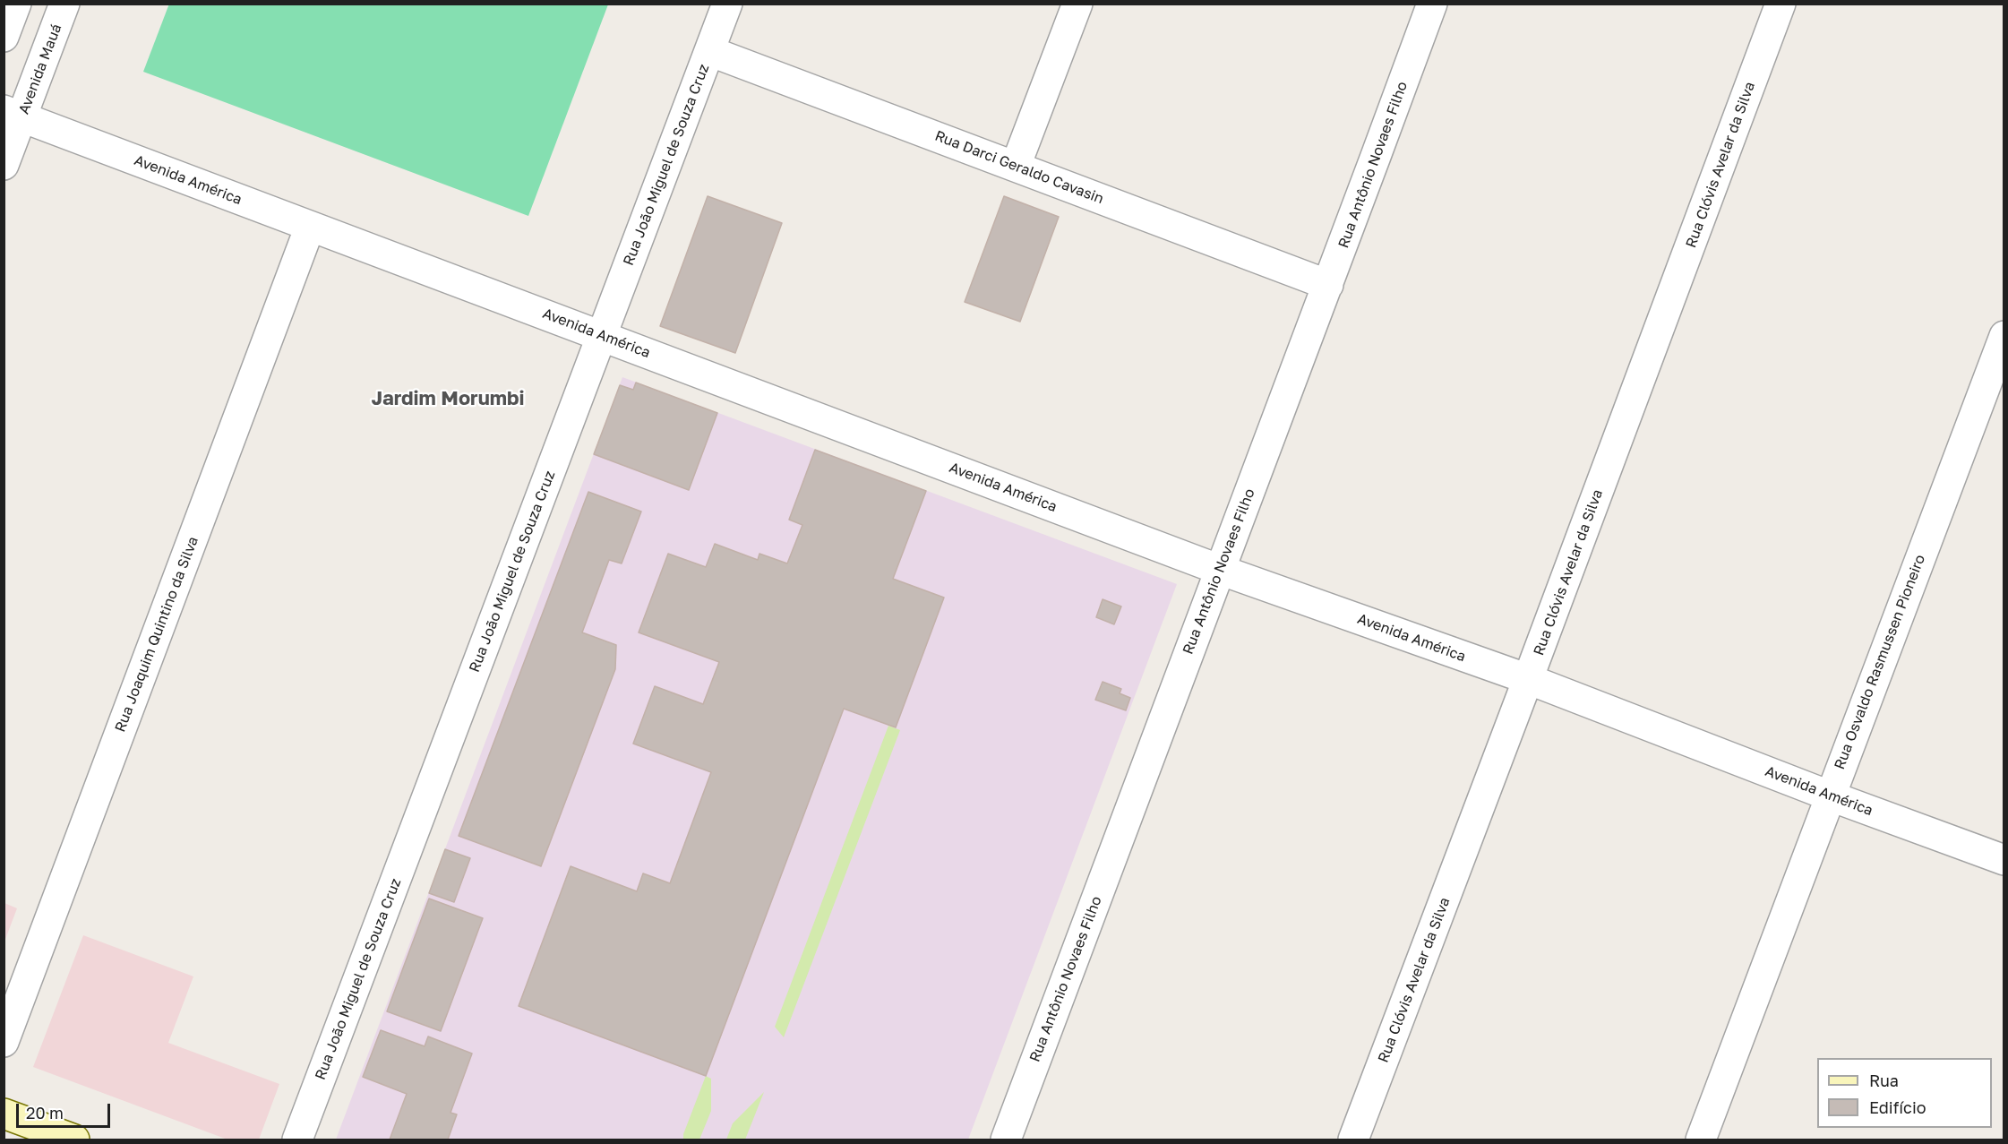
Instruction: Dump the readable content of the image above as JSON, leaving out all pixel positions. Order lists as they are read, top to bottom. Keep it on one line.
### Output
{"streets":{"street":["Avenida Mauá","Rua João Miguel de Souza Cruz","Rua Antônio Novaes Filho","Rua Clóvis Avelar da Silva","Rua Darci Geraldo Cavasin","Avenida América","Rua Joaquim Quintino da Silva","Rua Osvaldo Rasmussen Pioneiro"]},"crossings":[["Avenida Mauá","Avenida América"],["Rua João Miguel de Souza Cruz","Rua Darci Geraldo Cavasin"],["Rua João Miguel de Souza Cruz","Avenida América"],["Rua Antônio Novaes Filho","Rua Darci Geraldo Cavasin"],["Rua Antônio Novaes Filho","Avenida América"],["Rua Clóvis Avelar da Silva","Avenida América"],["Avenida América","Rua Joaquim Quintino da Silva"],["Avenida América","Rua Osvaldo Rasmussen Pioneiro"]],"districts":["Jardim Morumbi"],"legend":["Rua","Edifício"],"scale_bar":"20 m"}
